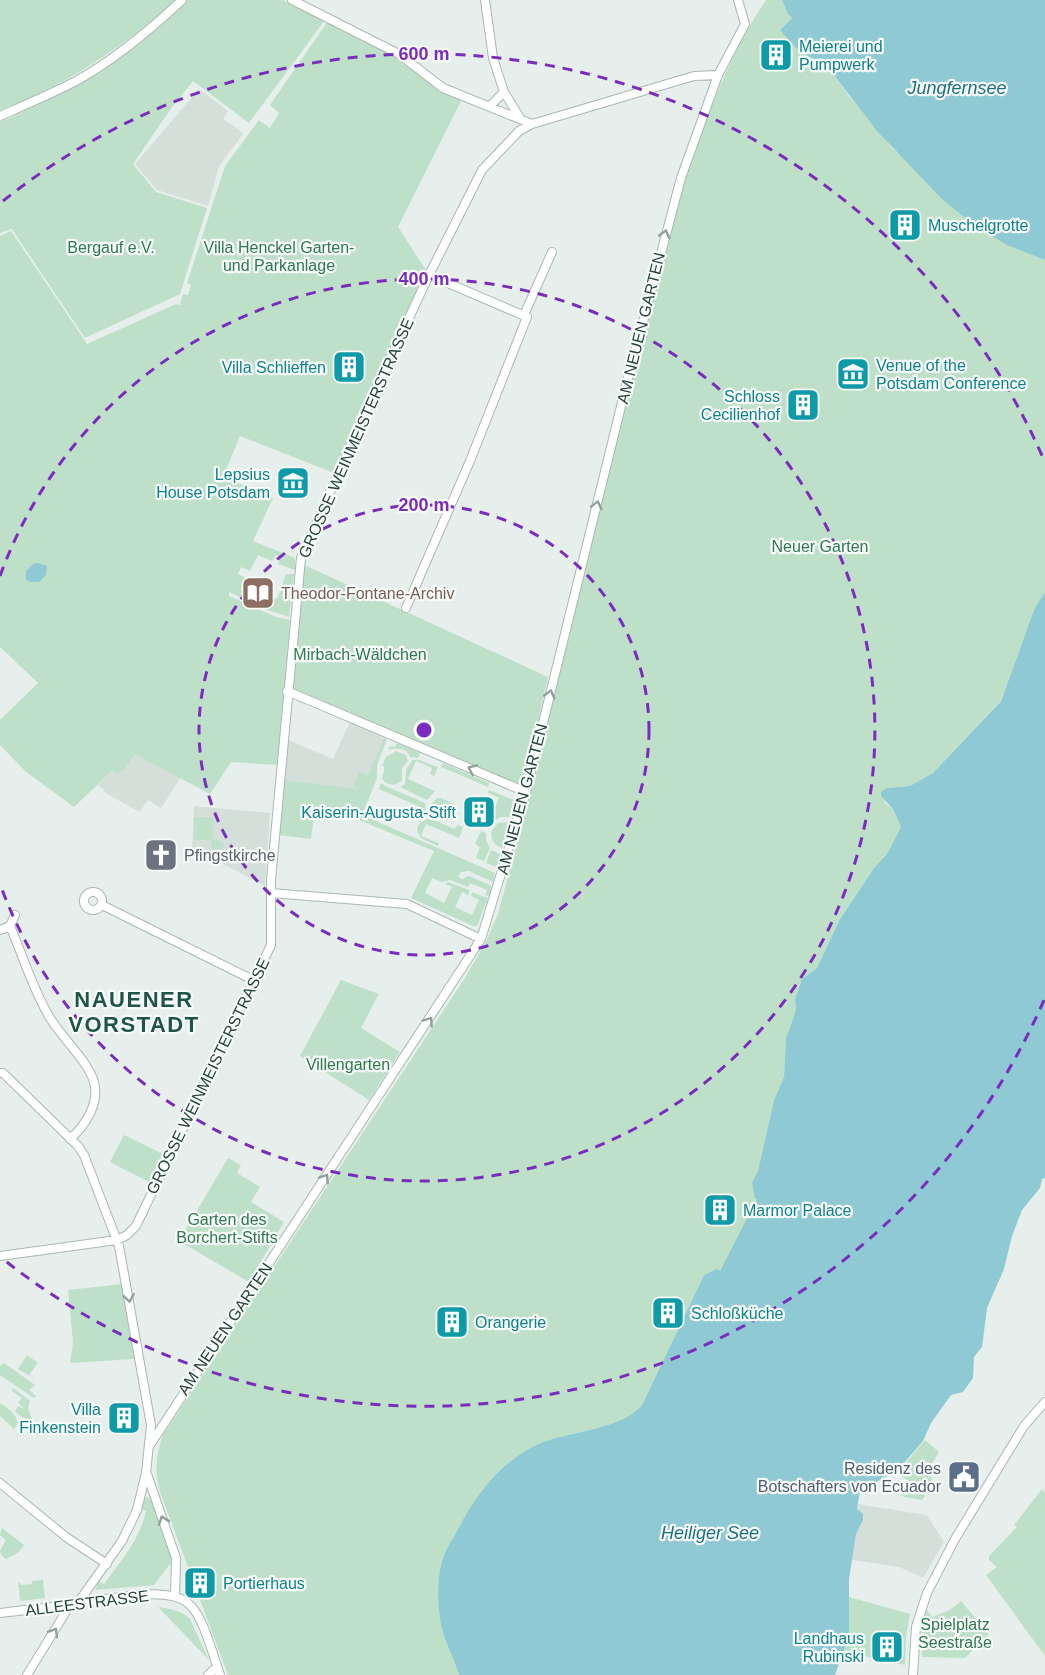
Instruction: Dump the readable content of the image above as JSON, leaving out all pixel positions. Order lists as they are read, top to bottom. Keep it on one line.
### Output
{"streets":{"street":["AM NEUEN GARTEN","GROSSE WEINMEISTERSTRASSE","ALLEESTRASSE"]},"crossings":[["AM NEUEN GARTEN","GROSSE WEINMEISTERSTRASSE"]],"one_way":["AM NEUEN GARTEN"],"districts":["NAUENER VORSTADT"],"water":["Jungfernsee","Heiliger See"],"parks":["Bergauf e.V.","Villa Henckel Garten- und Parkanlage","Neuer Garten","Mirbach-Wäldchen","Villengarten","Garten des Borchert-Stifts","Spielplatz Seestraße"],"places":{"building":["Meierei und Pumpwerk","Muschelgrotte","Villa Schlieffen","Schloss Cecilienhof","Kaiserin-Augusta-Stift","Marmor Palace","Schloßküche","Orangerie","Villa Finkenstein","Portierhaus","Landhaus Rubinski"],"museum":["Venue of the Potsdam Conference","Lepsius House Potsdam"],"library":["Theodor-Fontane-Archiv"],"church":["Pfingstkirche"],"public building":["Residenz des Botschafters von Ecuador"]},"rings":["600 m","400 m","200 m"]}
